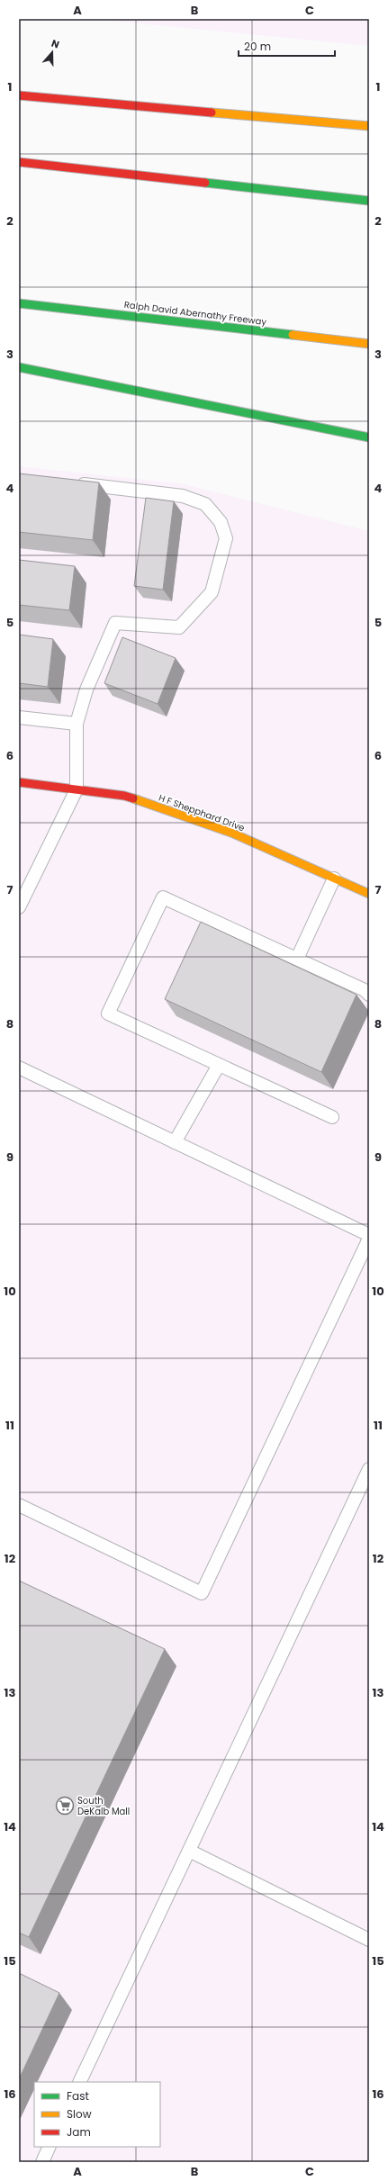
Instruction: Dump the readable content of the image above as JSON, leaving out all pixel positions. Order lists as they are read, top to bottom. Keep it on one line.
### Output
{"streets":{"main road":["Ralph David Abernathy Freeway","H F Shepphard Drive"]},"places":{"supermarket":["South DeKalb Mall"]},"legend":["Fast","Slow","Jam"],"scale_bar":"20 m","north":"top","grid":{"columns":["A","B","C"],"rows":["1","2","3","4","5","6","7","8","9","10","11","12","13","14","15","16"]}}
